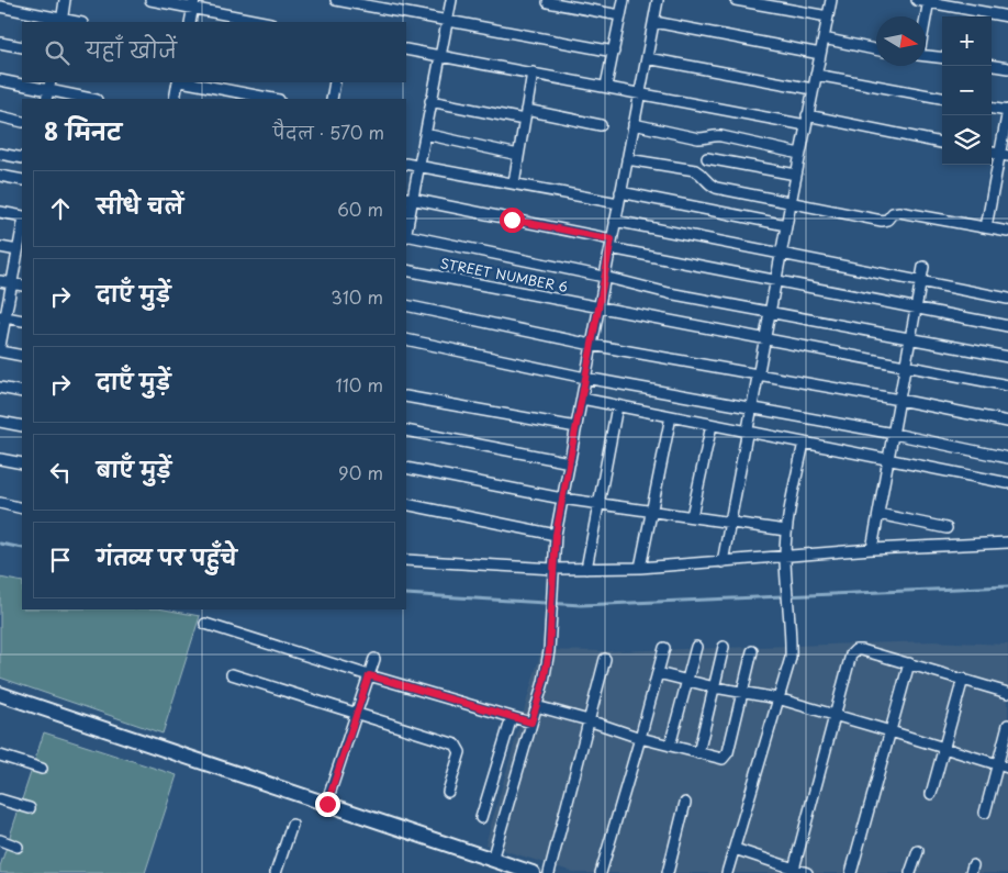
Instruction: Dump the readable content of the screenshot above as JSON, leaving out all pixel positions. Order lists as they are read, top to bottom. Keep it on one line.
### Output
{"streets":{"street":["STREET NUMBER 6"]},"north":"right","page":{"map_buttons":["+","−"],"search":"यहाँ खोजें","heading":["8 मिनट","पैदल · 570 m"],"list":[["सीधे चलें","60 m"],["दाएँ मुड़ें","310 m"],["दाएँ मुड़ें","110 m"],["बाएँ मुड़ें","90 m"],"गंतव्य पर पहुँचे"]}}
